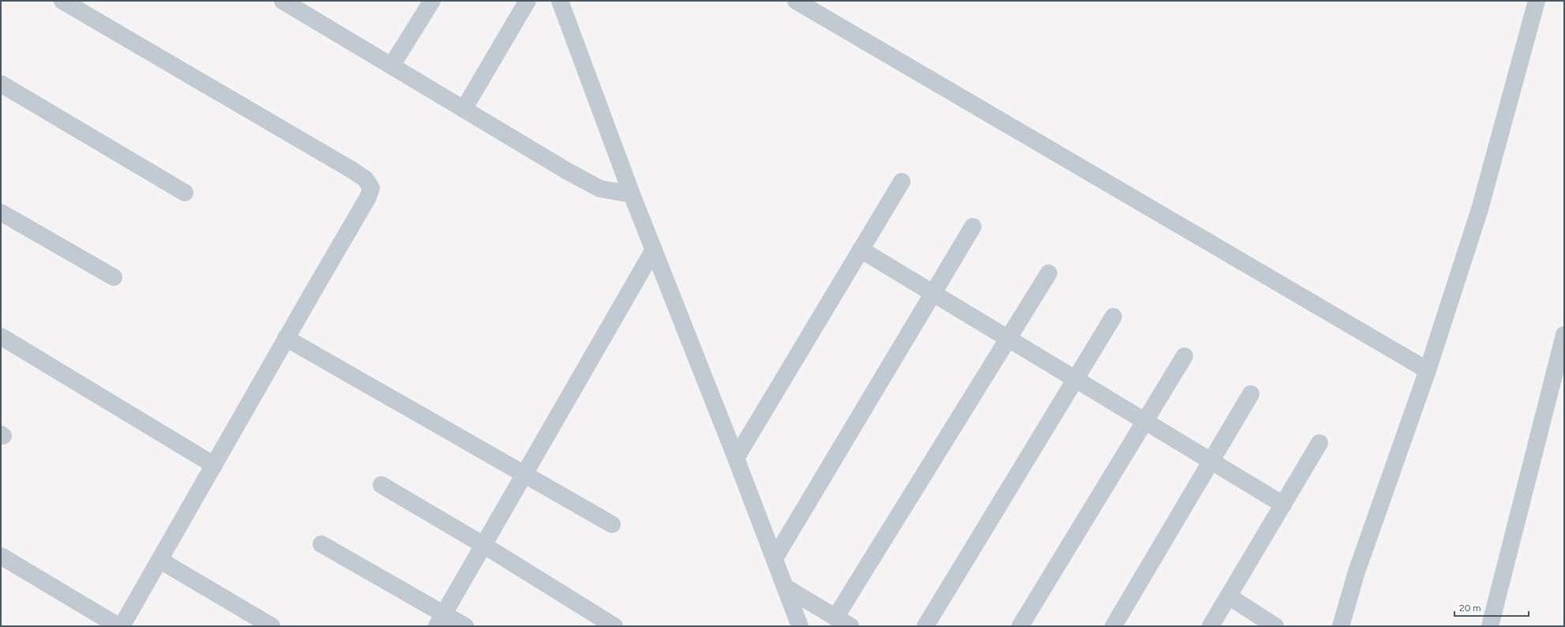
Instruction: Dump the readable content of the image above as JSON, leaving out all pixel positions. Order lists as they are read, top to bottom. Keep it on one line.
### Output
{"scale_bar":"20 m"}
